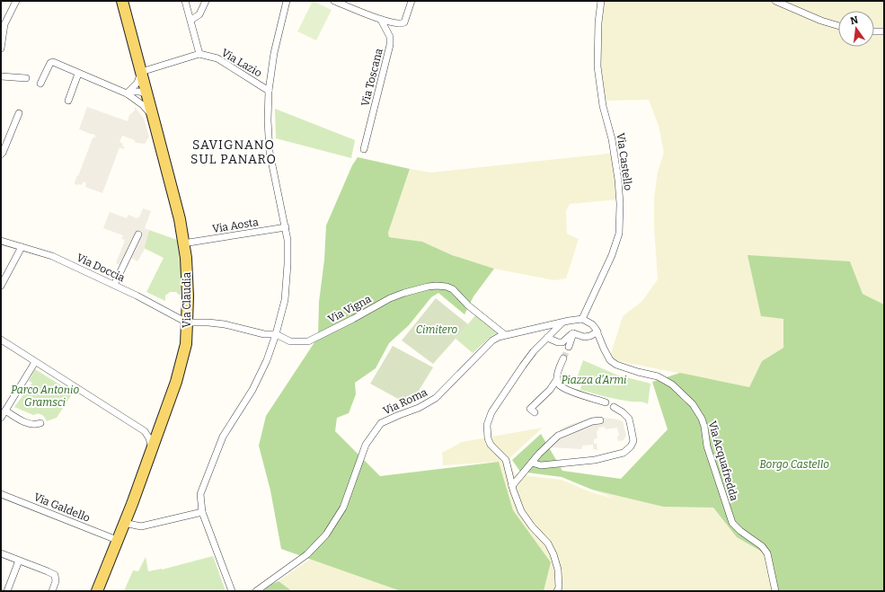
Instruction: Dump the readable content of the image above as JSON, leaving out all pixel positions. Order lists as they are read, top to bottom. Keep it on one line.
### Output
{"streets":{"main road":["Via Claudia"],"street":["Via Lazio","Via Toscana","Via Castello","Via Aosta","Via Doccia","Via Vigna","Via Roma","Via Acquafredda","Via Galdello"]},"crossings":[["Via Castello","Via Roma"],["Via Doccia","Via Claudia"],["Via Doccia","Via Vigna"],["Via Claudia","Via Vigna"],["Via Claudia","Via Galdello"],["Via Vigna","Via Roma"]],"districts":["SAVIGNANO SUL PANARO"],"parks":["Cimitero","Piazza d'Armi","Parco Antonio Gramsci","Borgo Castello"],"north":"top"}
